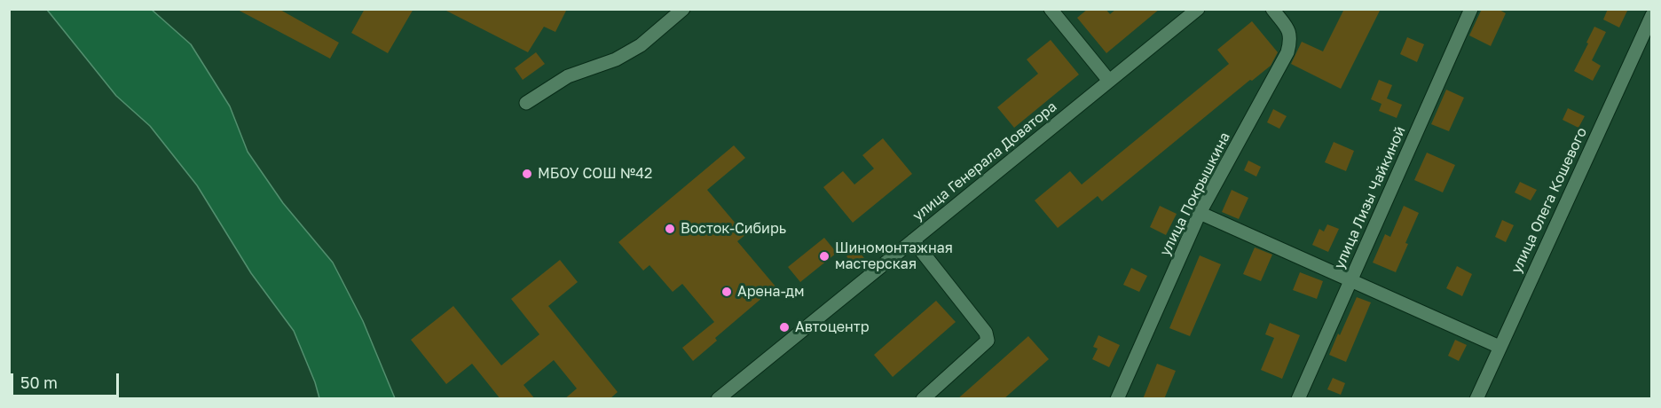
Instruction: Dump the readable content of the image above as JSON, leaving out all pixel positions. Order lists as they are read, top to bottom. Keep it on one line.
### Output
{"streets":{"street":["улица Генерала Доватора","улица Покрышкина","улица Лизы Чайкиной","улица Олега Кошевого"]},"places":["МБОУ СОШ №42","Восток-Сибирь","Шиномонтажная мастерская","Арена-дм","Автоцентр"],"scale_bar":"50 m"}
